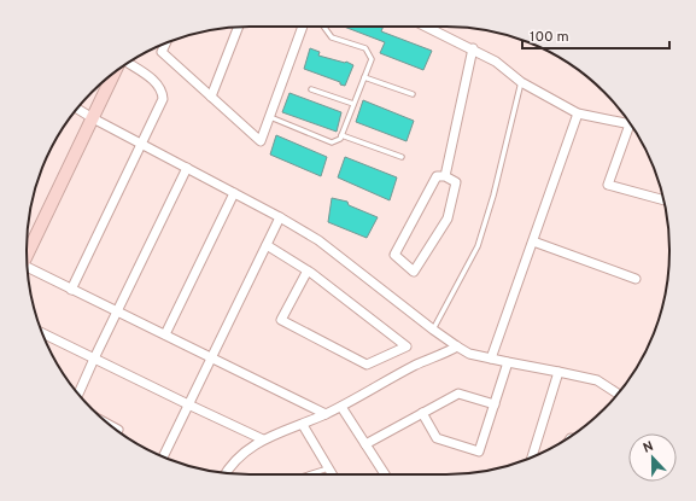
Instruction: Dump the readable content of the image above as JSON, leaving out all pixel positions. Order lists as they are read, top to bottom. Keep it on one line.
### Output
{"scale_bar":"100 m","north":"top"}
